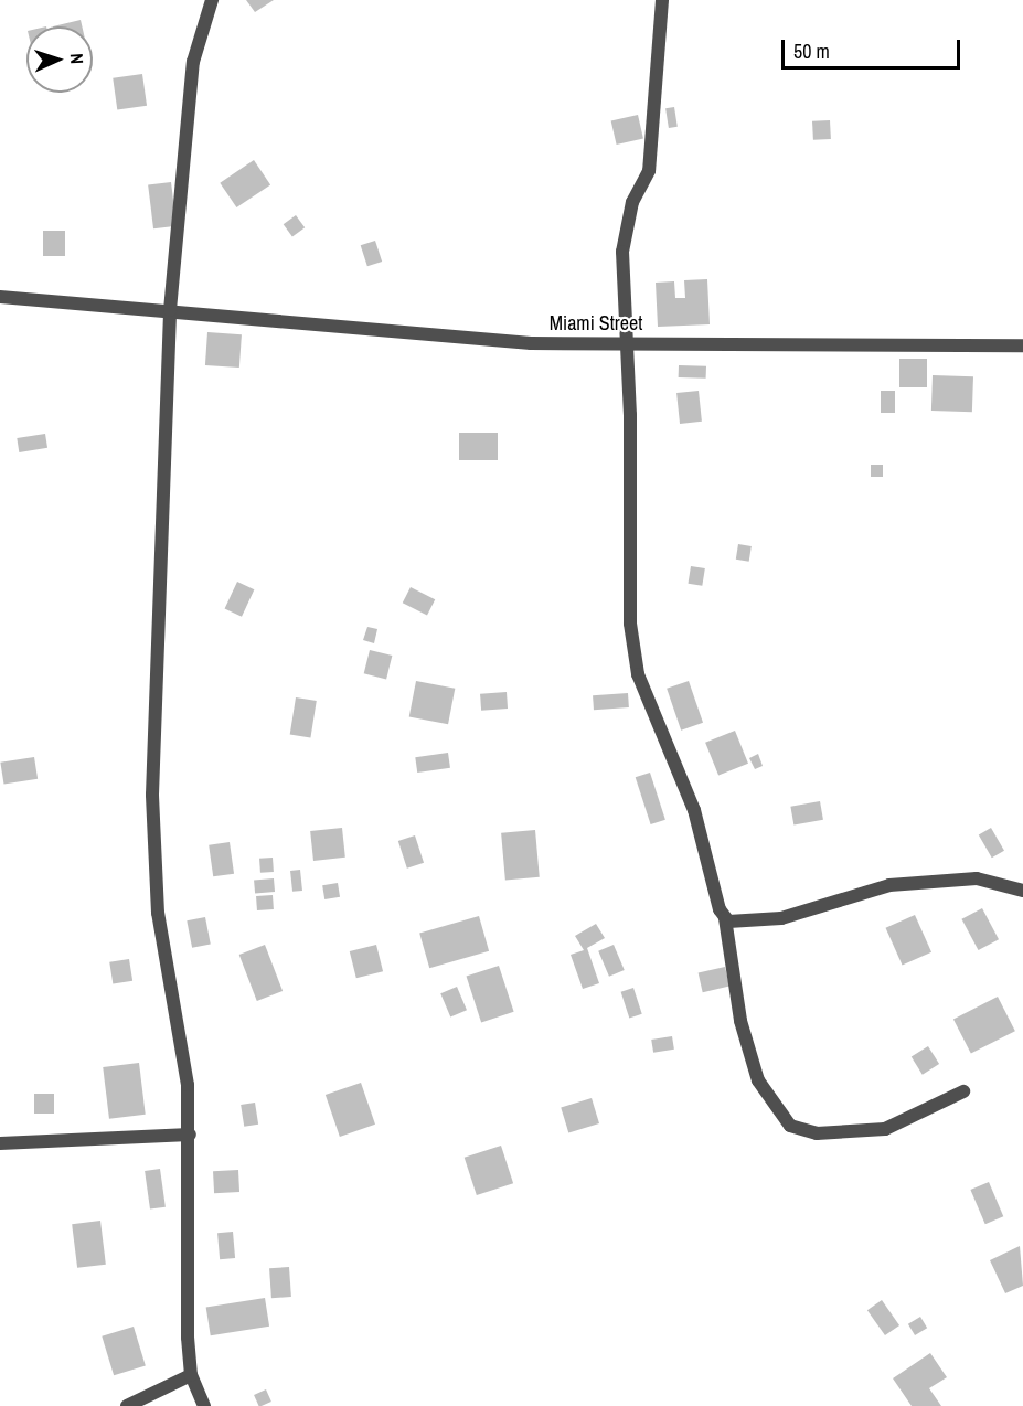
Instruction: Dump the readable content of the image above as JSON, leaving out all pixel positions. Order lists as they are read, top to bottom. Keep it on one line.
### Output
{"streets":{"street":["Miami Street"]},"scale_bar":"50 m","north":"right"}
